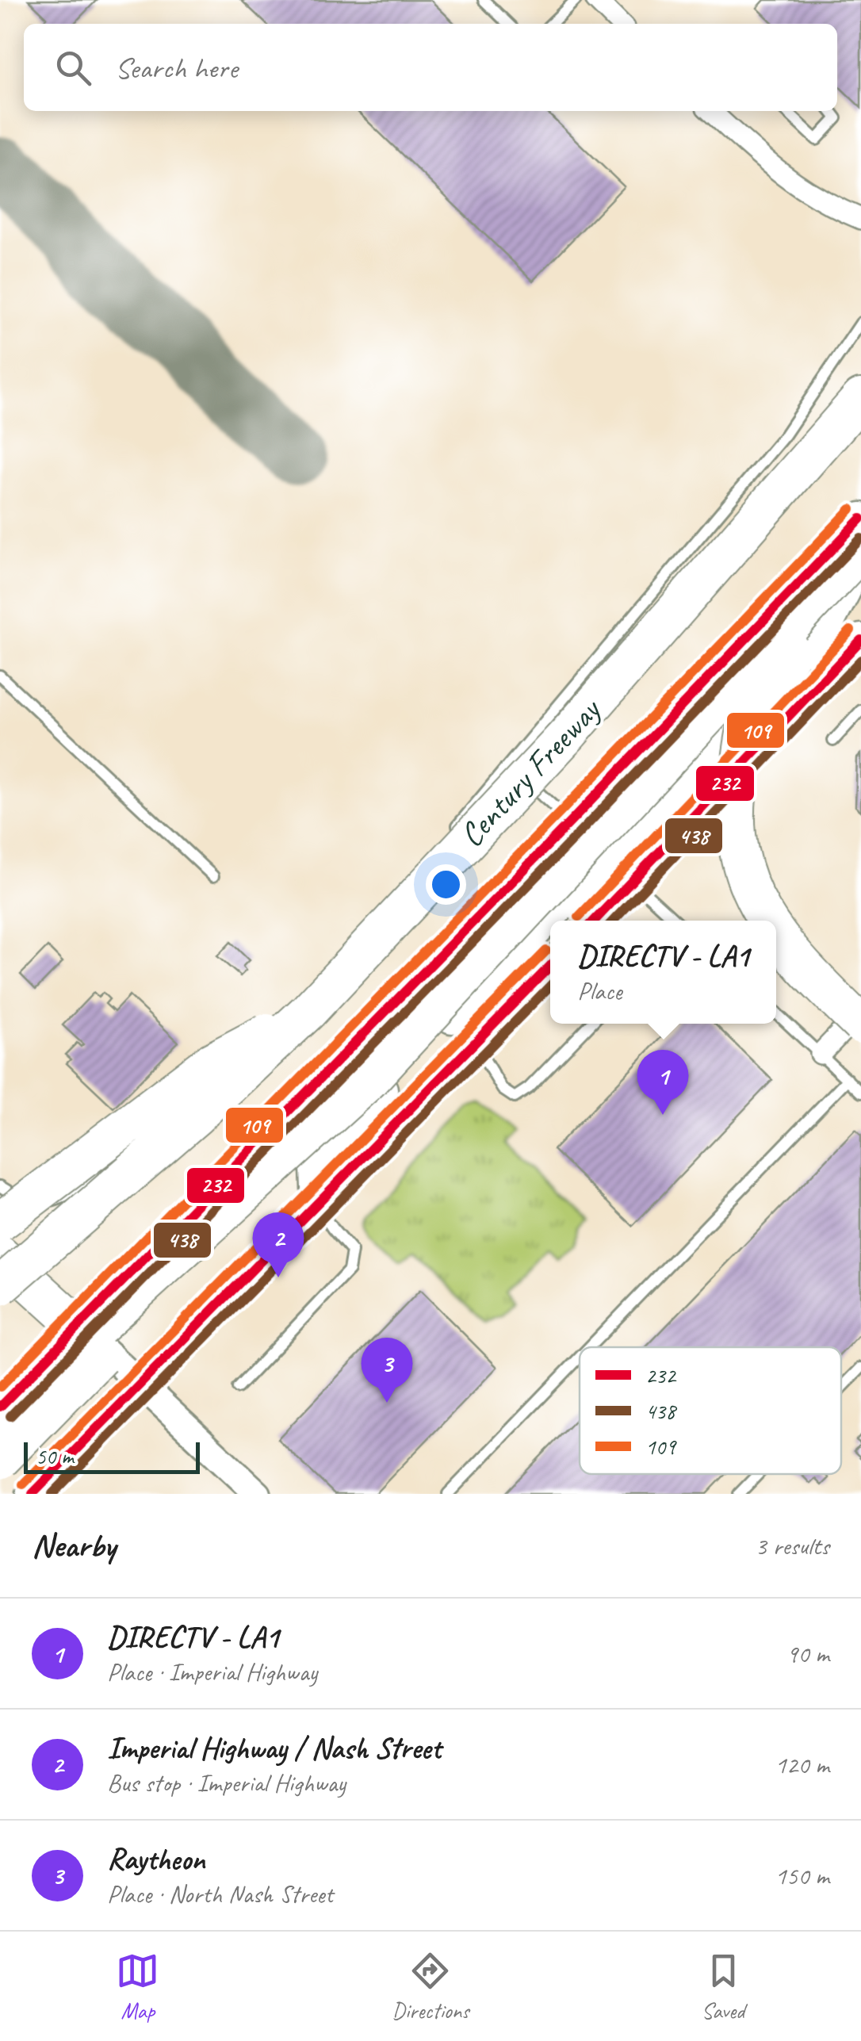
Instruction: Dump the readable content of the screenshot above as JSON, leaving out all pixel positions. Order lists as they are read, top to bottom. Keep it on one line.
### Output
{"streets":{"highway":["Century Freeway"]},"lines":["transit line 109","transit line 232","transit line 438"],"legend":["232","438","109"],"scale_bar":"50 m","page":{"search":"Search here","popup":["DIRECTV - LA1","Place"],"pins":["1","2","3"],"scale":"50 m","heading":["Nearby","3 results"],"list":[{"mark":"1","name":"DIRECTV - LA1","note":"Place · Imperial Highway","value":"90 m"},{"mark":"2","name":"Imperial Highway / Nash Street","note":"Bus stop · Imperial Highway","value":"120 m"},{"mark":"3","name":"Raytheon","note":"Place · North Nash Street","value":"150 m"}],"nav":["Map","Directions","Saved"]}}
